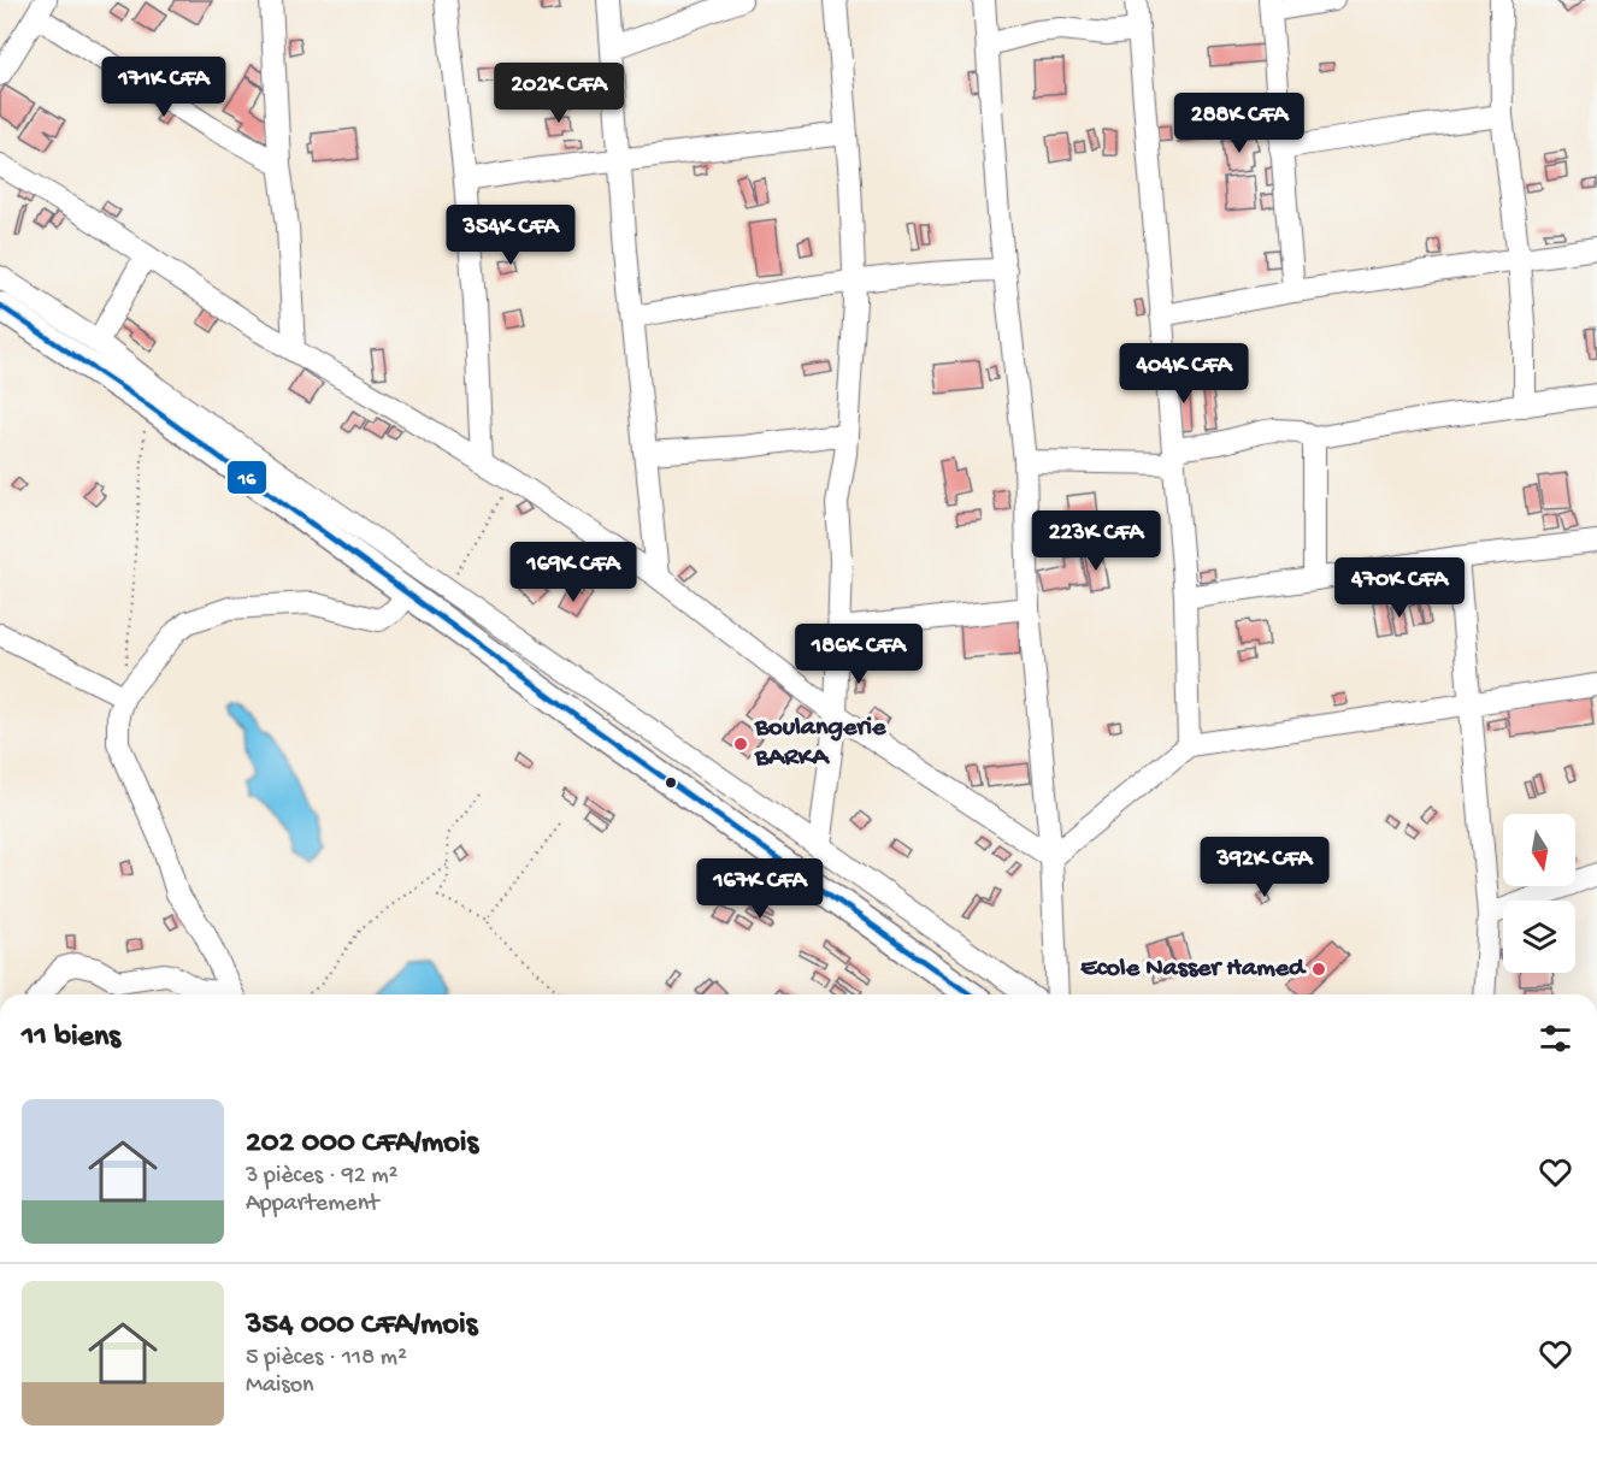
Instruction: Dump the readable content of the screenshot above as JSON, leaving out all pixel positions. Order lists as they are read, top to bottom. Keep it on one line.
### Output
{"places":["Boulangerie BARKA","Ecole Nasser Hamed"],"lines":["transit line 16"],"north":"bottom","page":{"price":["171K CFA","202K CFA","288K CFA","354K CFA","404K CFA","223K CFA","169K CFA","470K CFA","186K CFA","392K CFA","167K CFA"],"heading":"11 biens","list":[{"name":"202 000 CFA/mois","note":"3 pièces · 92 m² · Appartement"},{"name":"354 000 CFA/mois","note":"5 pièces · 118 m² · Maison"}]}}
